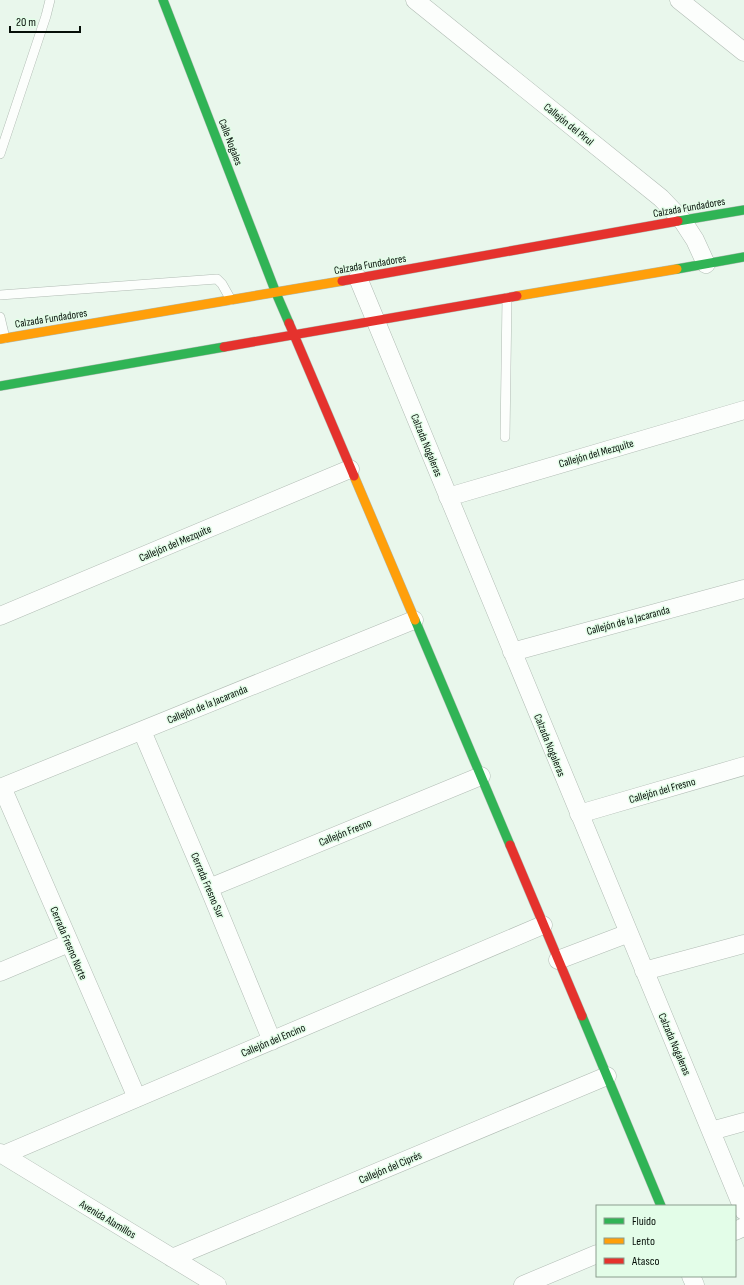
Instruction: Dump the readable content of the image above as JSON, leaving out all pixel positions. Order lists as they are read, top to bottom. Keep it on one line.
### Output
{"streets":{"main road":["Calle Nogales","Calzada Fundadores"],"street":["Callejón del Pirul","Calzada Nogaleras","Callejón del Mezquite","Callejón de la Jacaranda","Callejón del Fresno","Callejón Fresno","Cerrada Fresno Sur","Cerrada Fresno Norte","Callejón del Encino","Callejón del Ciprés","Avenida Alamillos"]},"crossings":[["Callejón del Pirul","Calzada Fundadores"],["Calle Nogales","Calzada Fundadores"],["Calzada Fundadores","Calzada Nogaleras"],["Calzada Nogaleras","Callejón del Mezquite"],["Calzada Nogaleras","Callejón de la Jacaranda"],["Calzada Nogaleras","Callejón del Fresno"],["Callejón de la Jacaranda","Cerrada Fresno Sur"],["Callejón de la Jacaranda","Cerrada Fresno Norte"],["Callejón Fresno","Cerrada Fresno Sur"],["Cerrada Fresno Sur","Callejón del Encino"],["Cerrada Fresno Norte","Callejón del Encino"],["Callejón del Encino","Avenida Alamillos"],["Callejón del Ciprés","Avenida Alamillos"]],"legend":["Fluido","Lento","Atasco"],"scale_bar":"20 m"}
